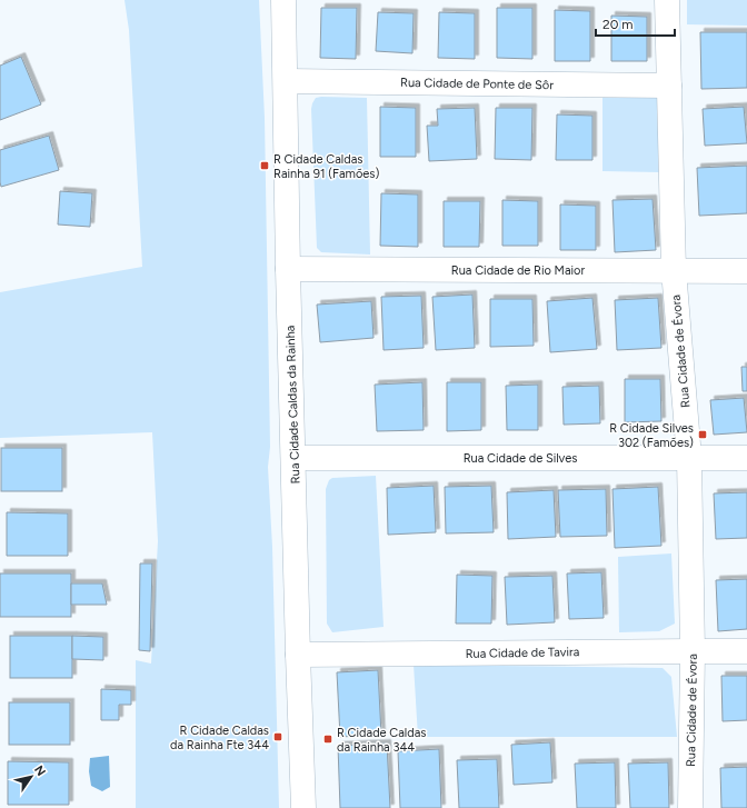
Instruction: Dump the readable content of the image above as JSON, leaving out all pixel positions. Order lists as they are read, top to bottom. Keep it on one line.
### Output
{"streets":{"street":["Rua Cidade de Ponte de Sôr","Rua Cidade de Rio Maior","Rua Cidade de Évora","Rua Cidade Caldas da Rainha","Rua Cidade de Silves","Rua Cidade de Tavira"]},"crossings":[["Rua Cidade de Ponte de Sôr","Rua Cidade de Évora"],["Rua Cidade de Ponte de Sôr","Rua Cidade Caldas da Rainha"],["Rua Cidade de Rio Maior","Rua Cidade de Évora"],["Rua Cidade de Rio Maior","Rua Cidade Caldas da Rainha"],["Rua Cidade de Évora","Rua Cidade de Silves"],["Rua Cidade de Évora","Rua Cidade de Tavira"],["Rua Cidade Caldas da Rainha","Rua Cidade de Silves"],["Rua Cidade Caldas da Rainha","Rua Cidade de Tavira"]],"places":{"transit":["R Cidade Caldas Rainha 91 (Famões)","R Cidade Silves 302 (Famões)","R Cidade Caldas da Rainha Fte 344","R Cidade Caldas da Rainha 344"]},"scale_bar":"20 m","north":"top right"}
